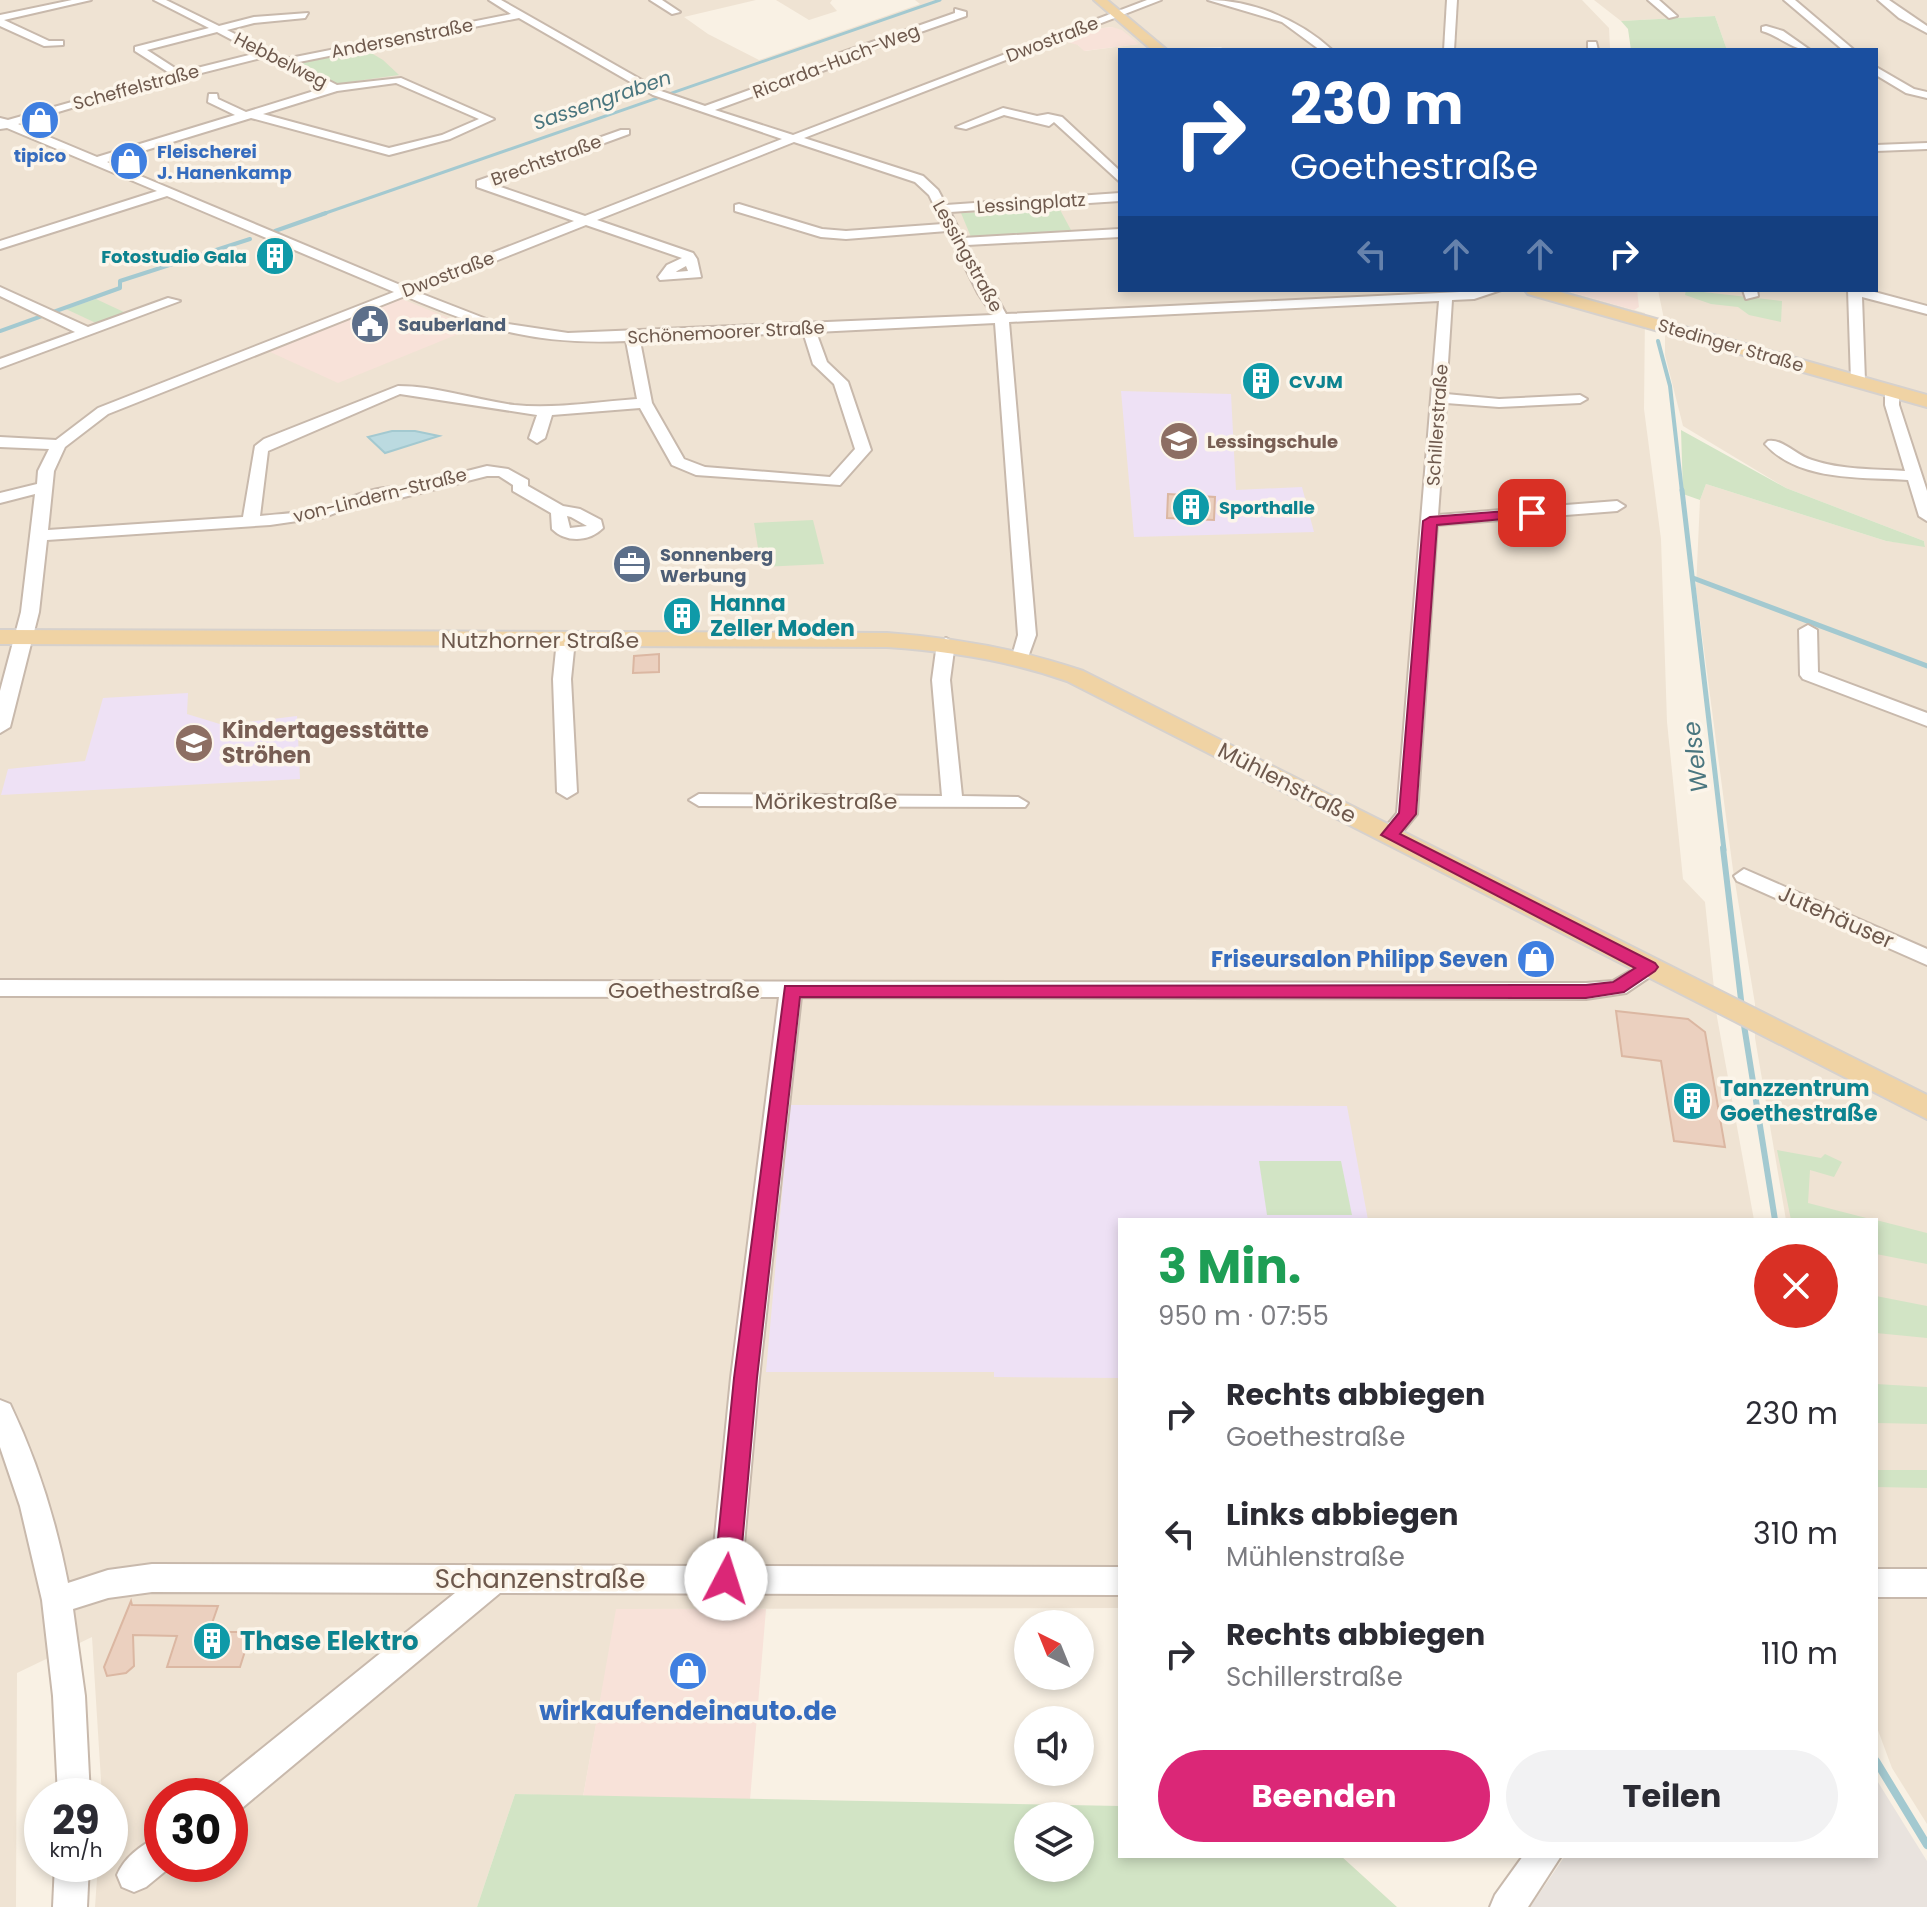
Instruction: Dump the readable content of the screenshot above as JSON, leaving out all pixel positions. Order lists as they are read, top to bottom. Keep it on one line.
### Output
{"streets":{"main road":["Stedinger Straße","Nutzhorner Straße","Mühlenstraße"],"street":["Andersenstraße","Dwostraße","Hebbelweg","Ricarda-Huch-Weg","Scheffelstraße","Brechtstraße","Lessingplatz","Lessingstraße","Schönemoorer Straße","Schillerstraße","von-Lindern-Straße","Mörikestraße","Jutehäuser","Goethestraße","Schanzenstraße"]},"crossings":[["Andersenstraße","Hebbelweg"],["Andersenstraße","Lessingstraße"],["Dwostraße","Brechtstraße"],["Dwostraße","Lessingstraße"],["Dwostraße","Schönemoorer Straße"],["Dwostraße","von-Lindern-Straße"],["Dwostraße","Nutzhorner Straße"],["Hebbelweg","Scheffelstraße"],["Ricarda-Huch-Weg","Lessingstraße"],["Scheffelstraße","Schönemoorer Straße"],["Lessingplatz","Lessingstraße"],["Lessingstraße","Schönemoorer Straße"],["Lessingstraße","Nutzhorner Straße"],["Schönemoorer Straße","Schillerstraße"],["Schillerstraße","Mühlenstraße"],["Nutzhorner Straße","Mühlenstraße"],["Mühlenstraße","Goethestraße"]],"water":["Sassengraben","Welse"],"places":{"shop":["tipico","Fleischerei J. Hanenkamp","Friseursalon Philipp Seven","wirkaufendeinauto.de"],"building":["Fotostudio Gala","CVJM","Sporthalle","Hanna Zeller Moden","Tanzzentrum Goethestraße","Thase Elektro"],"public building":["Sauberland"],"school or university":["Lessingschule","Kindertagesstätte Ströhen"],"office":["Sonnenberg Werbung"]},"north":"top left","page":{"turn":["230 m","Goethestraße"],"heading":["3 Min.","950 m · 07:55"],"list":[{"name":"Rechts abbiegen","note":"Goethestraße","value":"230 m"},{"name":"Links abbiegen","note":"Mühlenstraße","value":"310 m"},{"name":"Rechts abbiegen","note":"Schillerstraße","value":"110 m"}],"buttons":["Beenden","Teilen"],"speed":"29 km/h","limit":"30"}}
